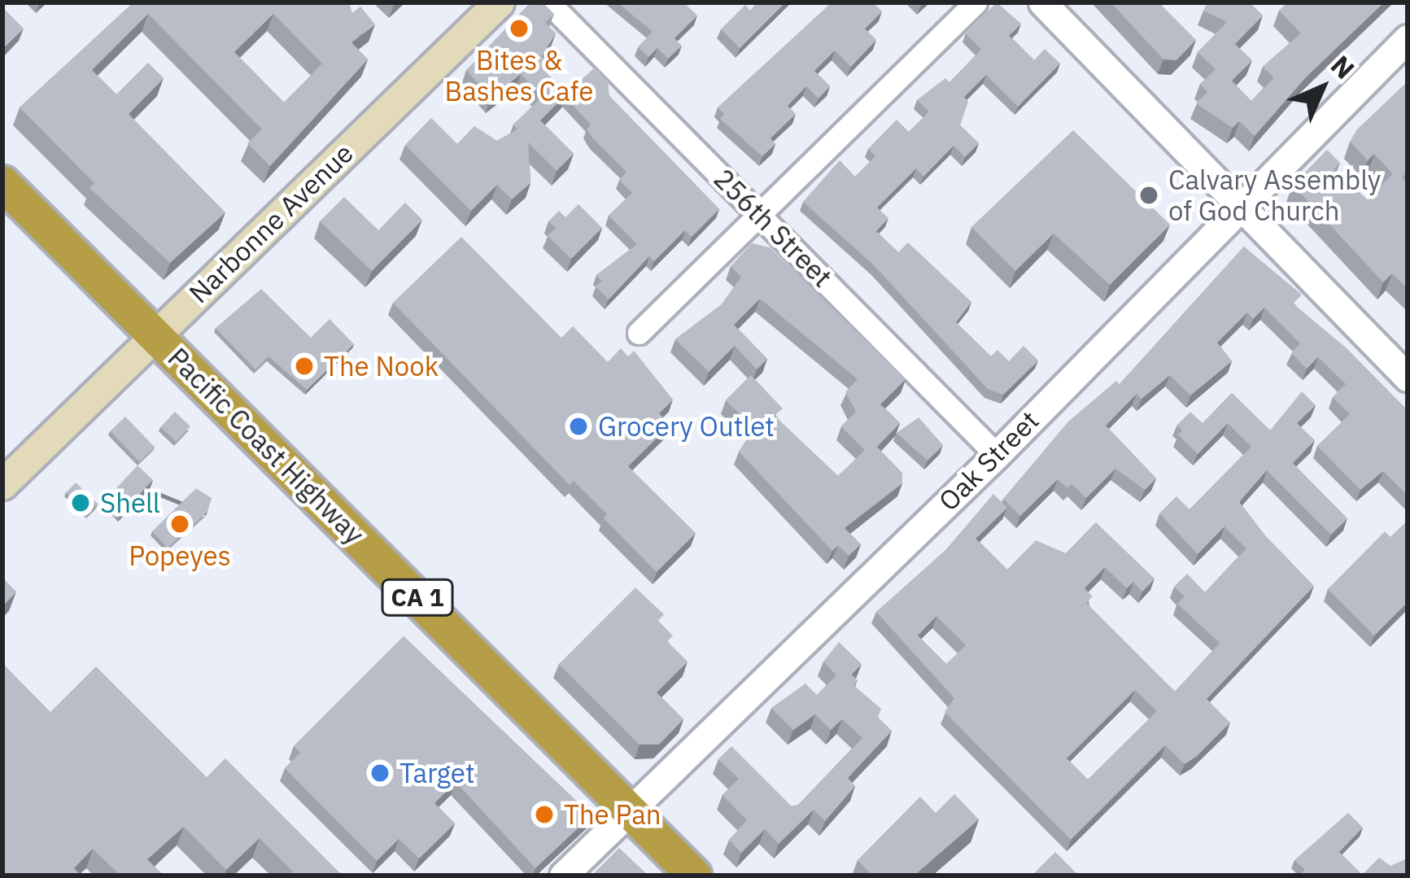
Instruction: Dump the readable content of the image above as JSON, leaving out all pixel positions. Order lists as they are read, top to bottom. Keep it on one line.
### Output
{"streets":{"highway":["Pacific Coast Highway","CA 1"],"main road":["Narbonne Avenue"],"street":["256th Street","Oak Street"]},"crossings":[["Narbonne Avenue","Pacific Coast Highway"],["256th Street","Oak Street"],["Pacific Coast Highway","Oak Street"]],"places":["Bites & Bashes Cafe","Calvary Assembly of God Church","The Nook","Grocery Outlet","Shell","Popeyes","Target","The Pan"],"north":"top right"}
